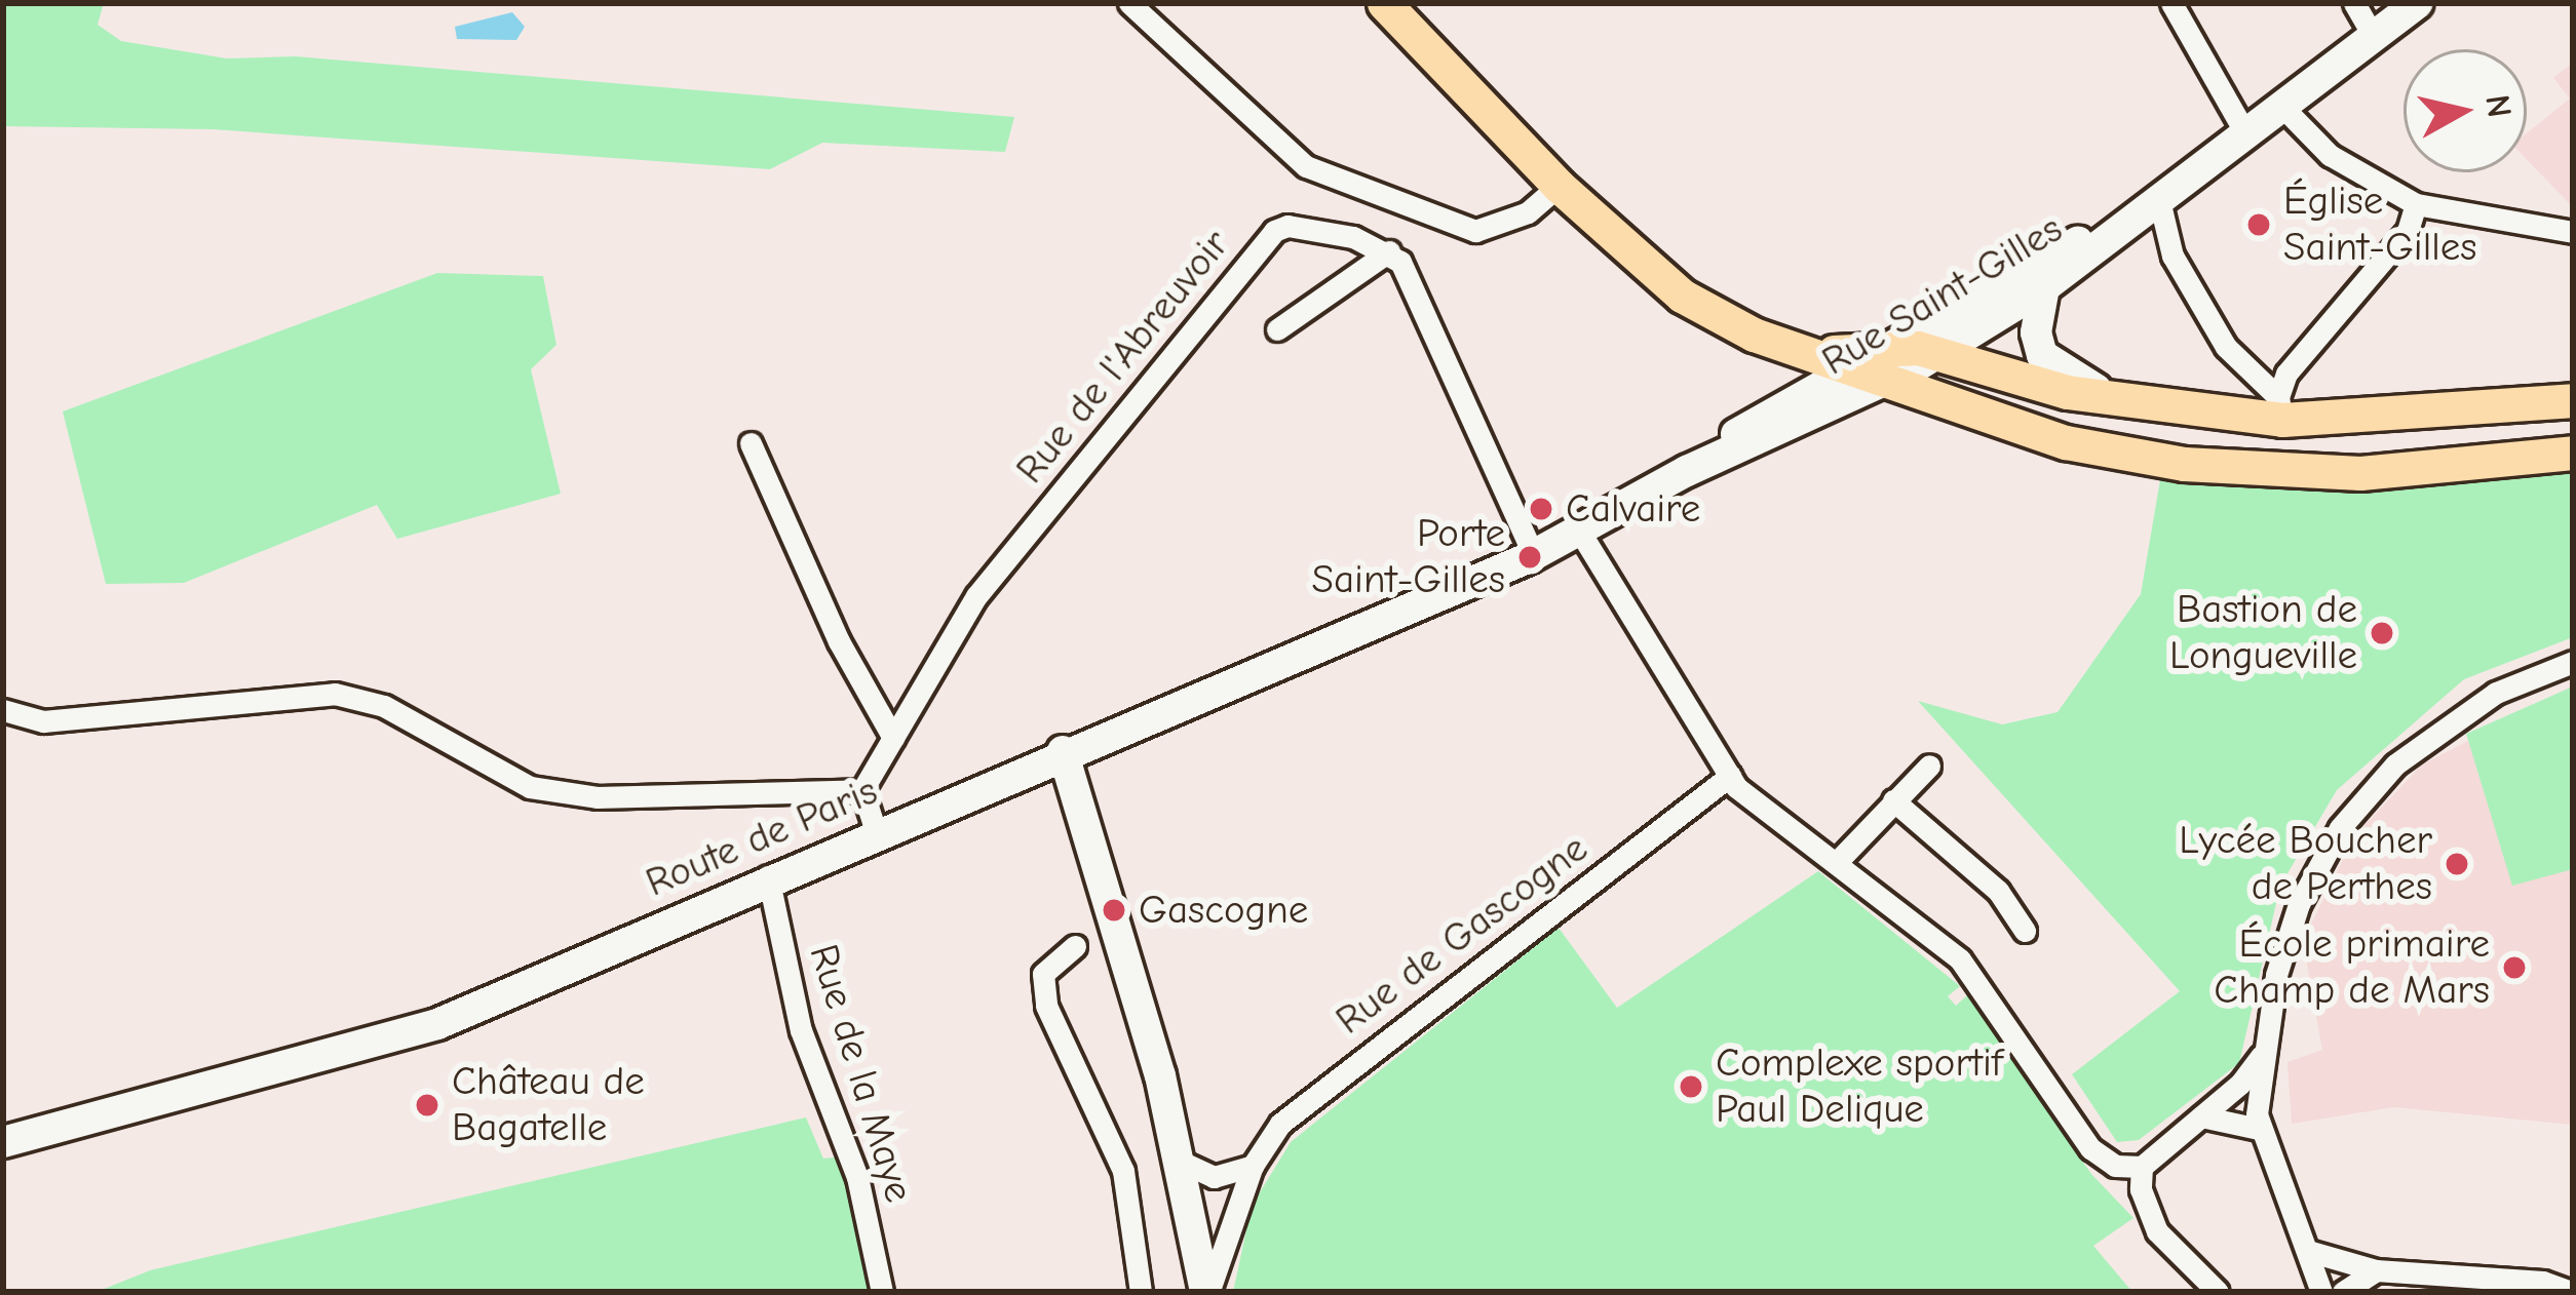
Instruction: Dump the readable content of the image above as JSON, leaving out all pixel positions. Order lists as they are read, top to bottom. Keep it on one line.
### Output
{"streets":{"main road":["Rue Saint-Gilles","Route de Paris"],"street":["Rue de l'Abreuvoir","Rue de Gascogne","Rue de la Maye"]},"crossings":[["Rue Saint-Gilles","Route de Paris"],["Route de Paris","Rue de la Maye"]],"places":["Église Saint-Gilles","Calvaire","Porte Saint-Gilles","Bastion de Longueville","Lycée Boucher de Perthes","Gascogne","École primaire Champ de Mars","Complexe sportif Paul Delique","Château de Bagatelle"],"north":"right"}
